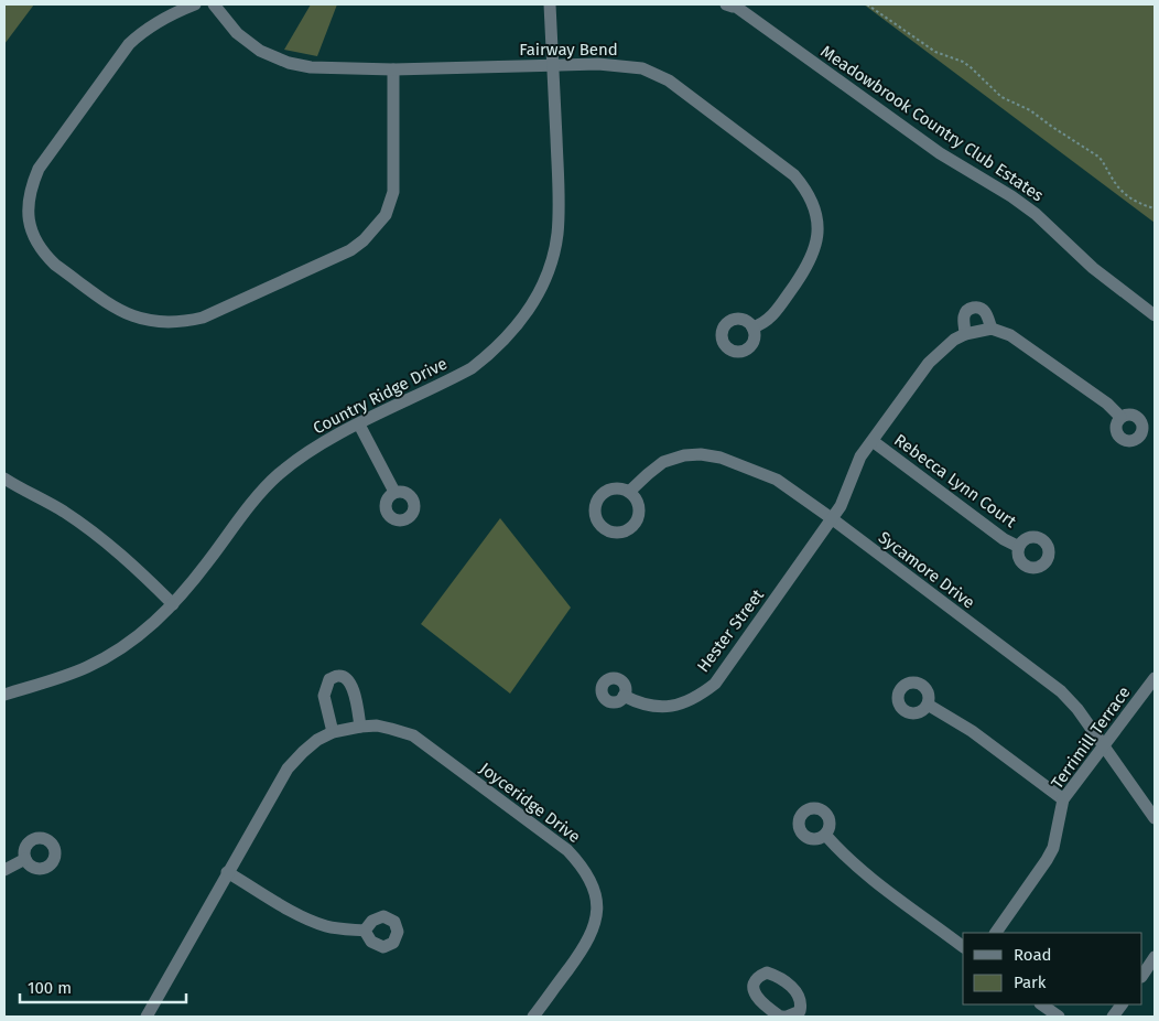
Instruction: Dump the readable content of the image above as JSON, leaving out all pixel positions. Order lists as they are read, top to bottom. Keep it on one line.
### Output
{"streets":{"street":["Fairway Bend","Meadowbrook Country Club Estates","Country Ridge Drive","Rebecca Lynn Court","Sycamore Drive","Hester Street","Terrimill Terrace","Joyceridge Drive"]},"crossings":[["Fairway Bend","Country Ridge Drive"],["Rebecca Lynn Court","Hester Street"],["Sycamore Drive","Hester Street"],["Sycamore Drive","Terrimill Terrace"]],"legend":["Road","Park"],"scale_bar":"100 m"}
